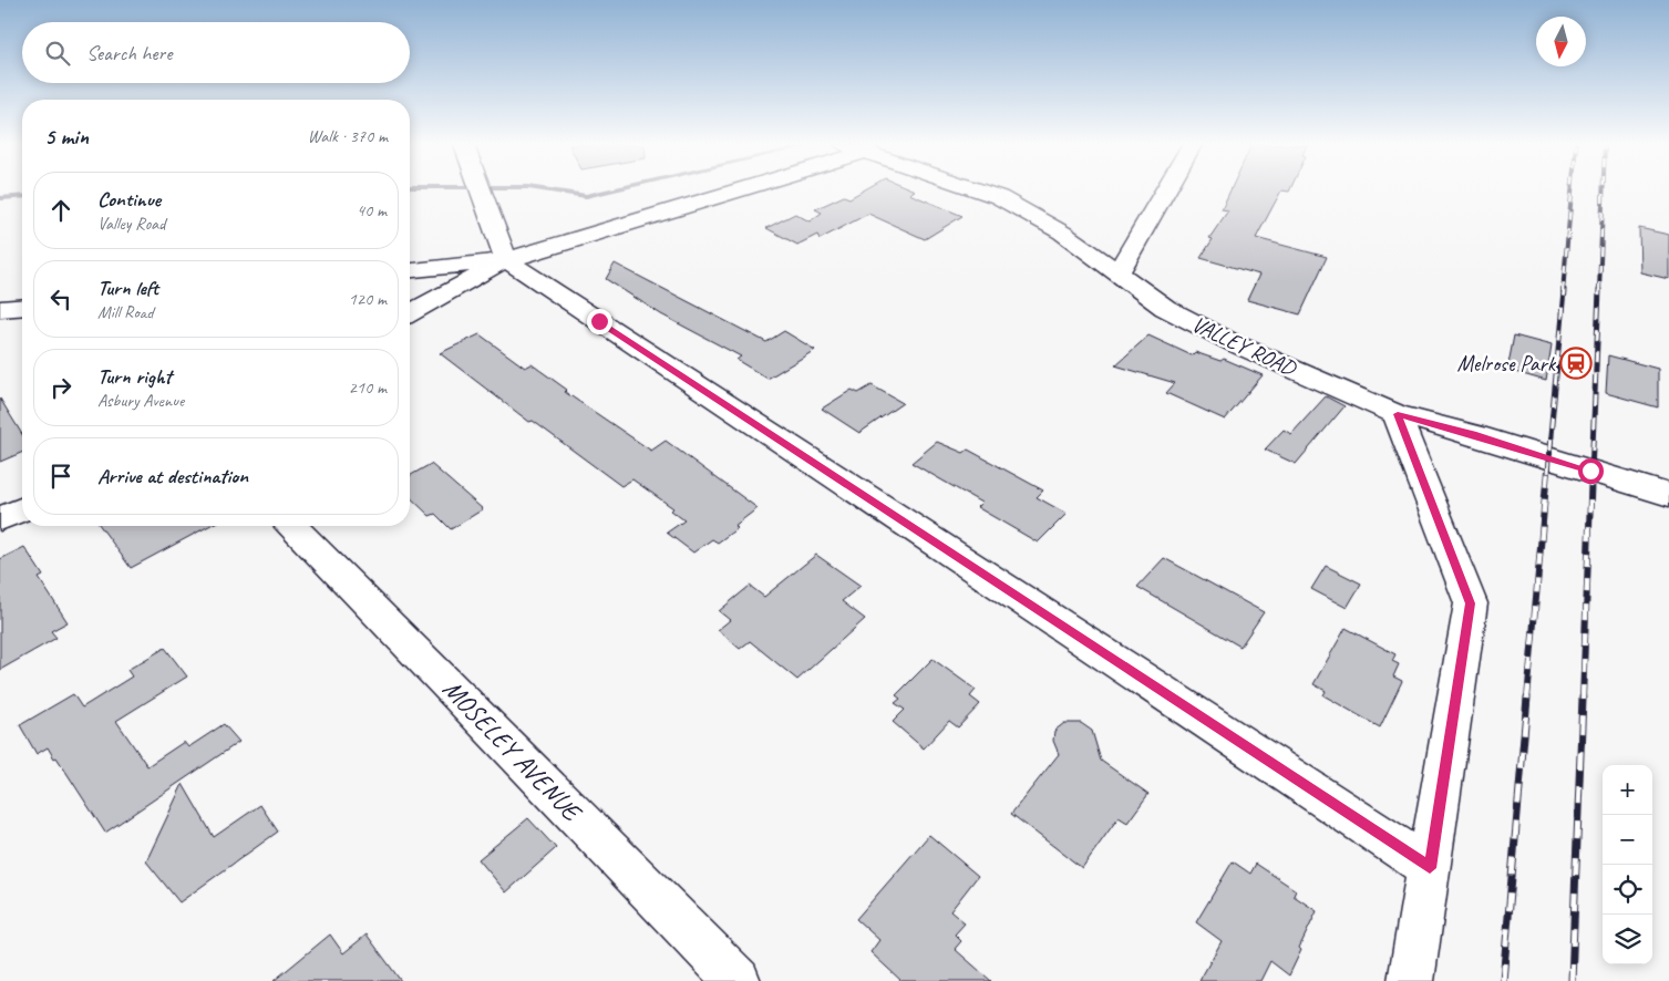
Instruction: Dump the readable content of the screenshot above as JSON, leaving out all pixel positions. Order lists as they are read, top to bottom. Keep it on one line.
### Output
{"streets":{"street":["VALLEY ROAD","MOSELEY AVENUE"]},"places":{"station":["Melrose Park"]},"north":"bottom","page":{"search":"Search here","heading":["5 min","Walk · 370 m"],"list":[["Continue","Valley Road","40 m"],["Turn left","Mill Road","120 m"],["Turn right","Asbury Avenue","210 m"],"Arrive at destination"],"map_buttons":["+","−"]}}
